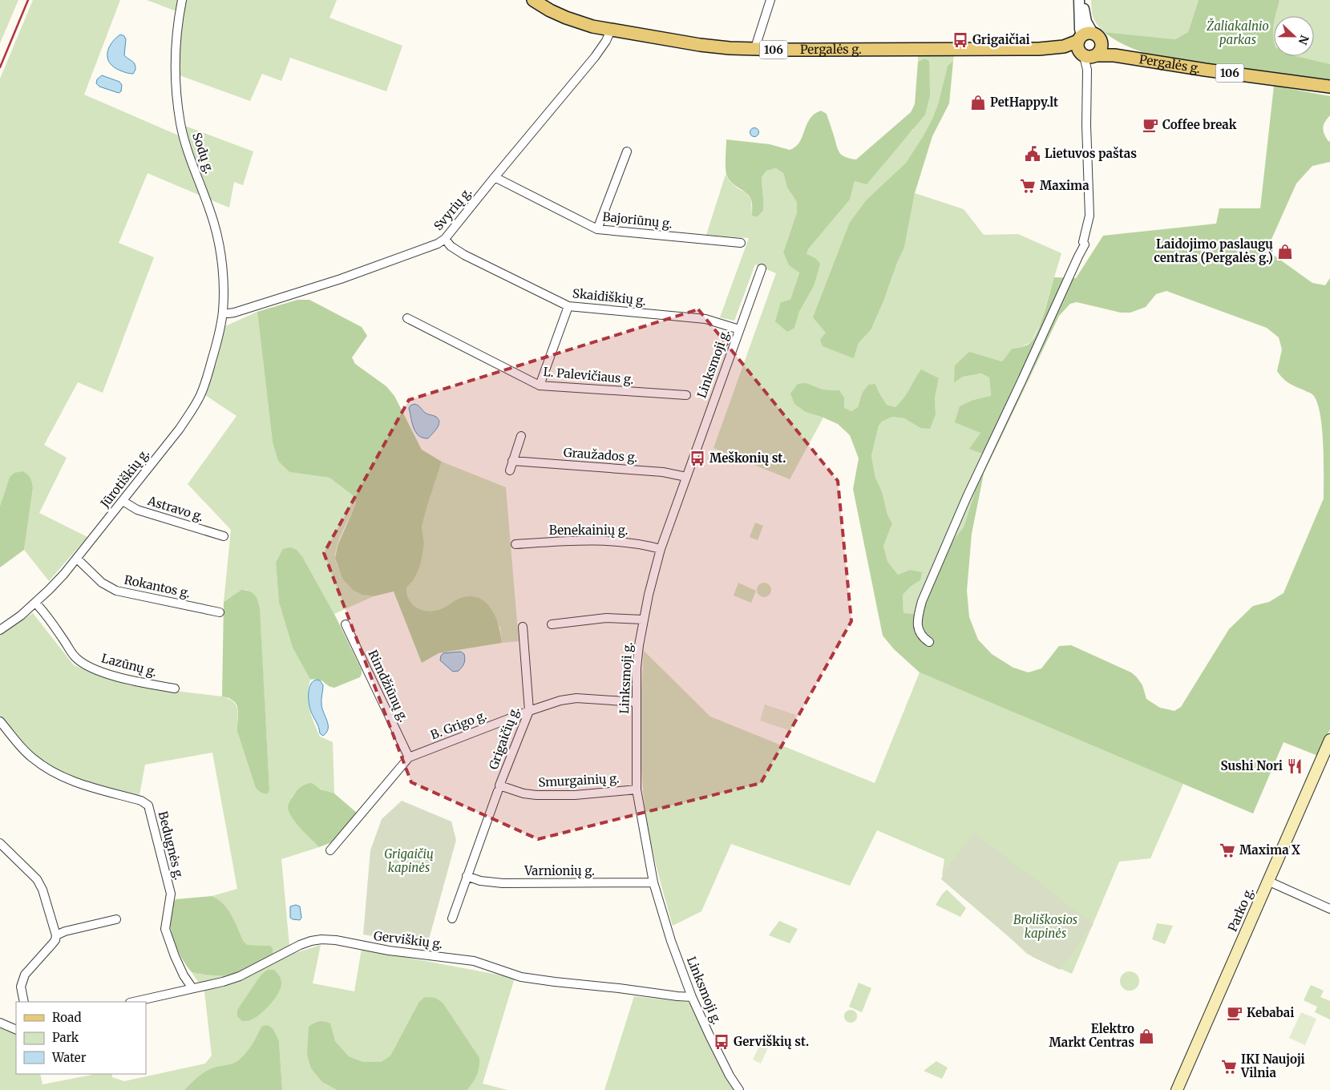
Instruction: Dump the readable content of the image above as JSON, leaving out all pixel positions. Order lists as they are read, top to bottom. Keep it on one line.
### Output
{"streets":{"main road":["106","Pergalės g.","Parko g."],"street":["Sodų g.","Svyrių g.","Bajoriūnų g.","Skaidiškių g.","Linksmoji g.","L. Palevičiaus g.","Graužados g.","Jūrotiškių g.","Astravo g.","Benekainių g.","Rokantos g.","Lazūnų g.","Rimdžiūnų g.","B. Grigo g.","Grigaičių g.","Smurgainių g.","Bedugnės g.","Varnionių g.","Gerviškių g."]},"crossings":[["Pergalės g.","Svyrių g."],["Sodų g.","Svyrių g."],["Sodų g.","Jūrotiškių g."],["Svyrių g.","Bajoriūnų g."],["Svyrių g.","Skaidiškių g."],["Svyrių g.","Jūrotiškių g."],["Skaidiškių g.","Linksmoji g."],["Linksmoji g.","Graužados g."],["Linksmoji g.","Benekainių g."],["Linksmoji g.","B. Grigo g."],["Linksmoji g.","Smurgainių g."],["Linksmoji g.","Varnionių g."],["Linksmoji g.","Gerviškių g."],["Jūrotiškių g.","Astravo g."],["Jūrotiškių g.","Rokantos g."],["Jūrotiškių g.","Lazūnų g."],["Rimdžiūnų g.","B. Grigo g."],["B. Grigo g.","Grigaičių g."],["Grigaičių g.","Smurgainių g."],["Grigaičių g.","Varnionių g."],["Bedugnės g.","Gerviškių g."]],"parks":["Žaliakalnio parkas","Grigaičių kapinės","Broliškosios kapinės"],"places":{"bus stop":["Grigaičiai","Meškonių st.","Gerviškių st."],"shop":["PetHappy.lt","Laidojimo paslaugų centras (Pergalės g.)","Elektro Markt Centras"],"cafe":["Coffee break","Kebabai"],"public building":["Lietuvos paštas"],"supermarket":["Maxima","Maxima X","IKI Naujoji Vilnia"],"restaurant":["Sushi Nori"]},"legend":["Road","Park","Water"],"north":"right"}
